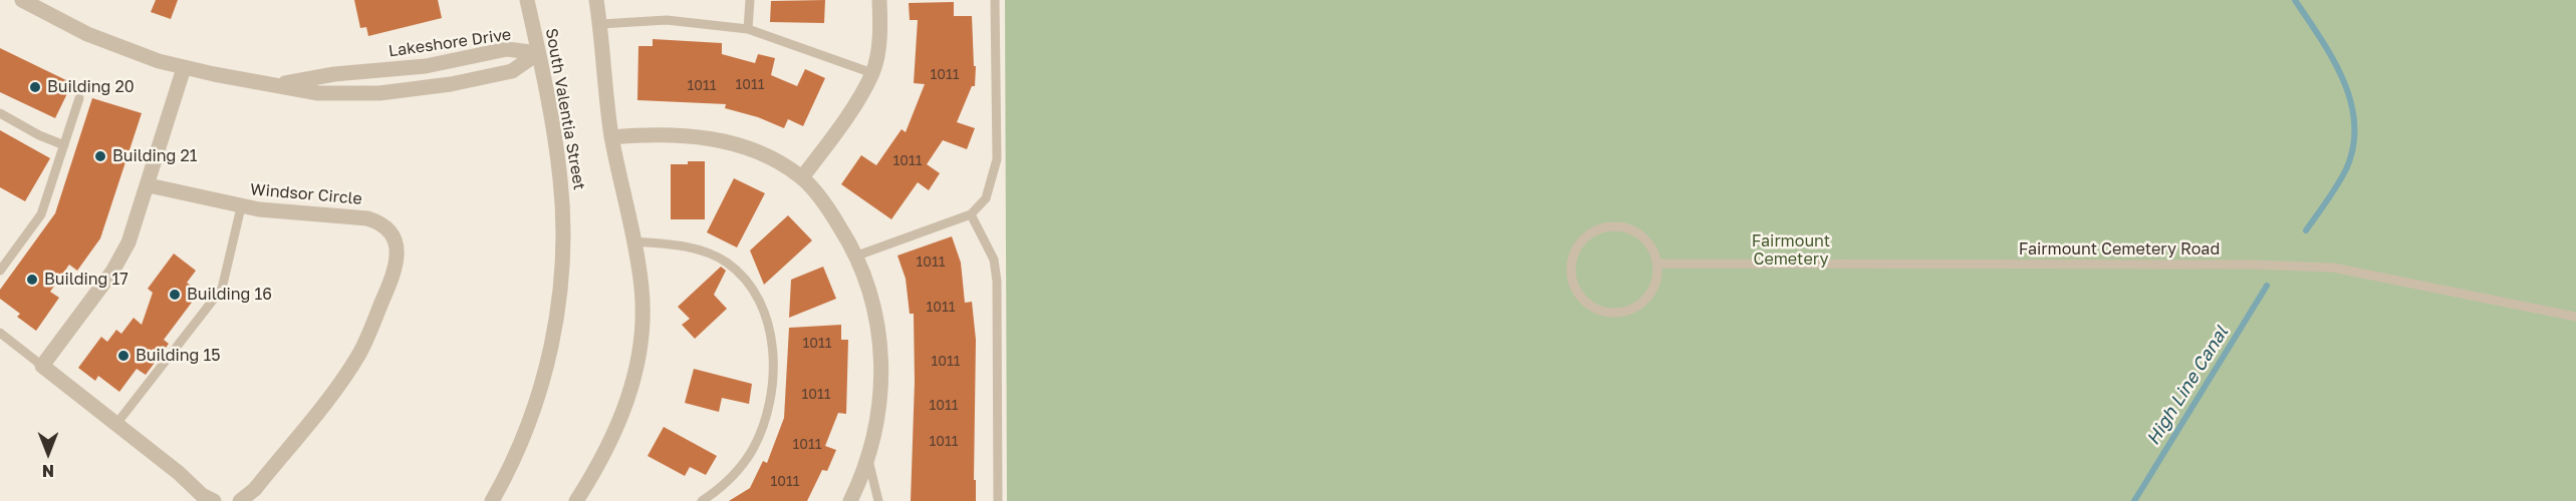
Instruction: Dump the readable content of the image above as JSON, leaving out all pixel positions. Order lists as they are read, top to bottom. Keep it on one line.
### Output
{"streets":{"street":["Lakeshore Drive","South Valentia Street","Windsor Circle"],"lane":["Fairmount Cemetery Road"]},"crossings":[["Lakeshore Drive","South Valentia Street"]],"water":["High Line Canal"],"parks":["Fairmount Cemetery"],"places":["Building 20","Building 21","Building 17","Building 16","Building 15"],"house_numbers":["1011","1011","1011","1011","1011","1011","1011","1011","1011","1011","1011","1011","1011"],"north":"bottom"}
